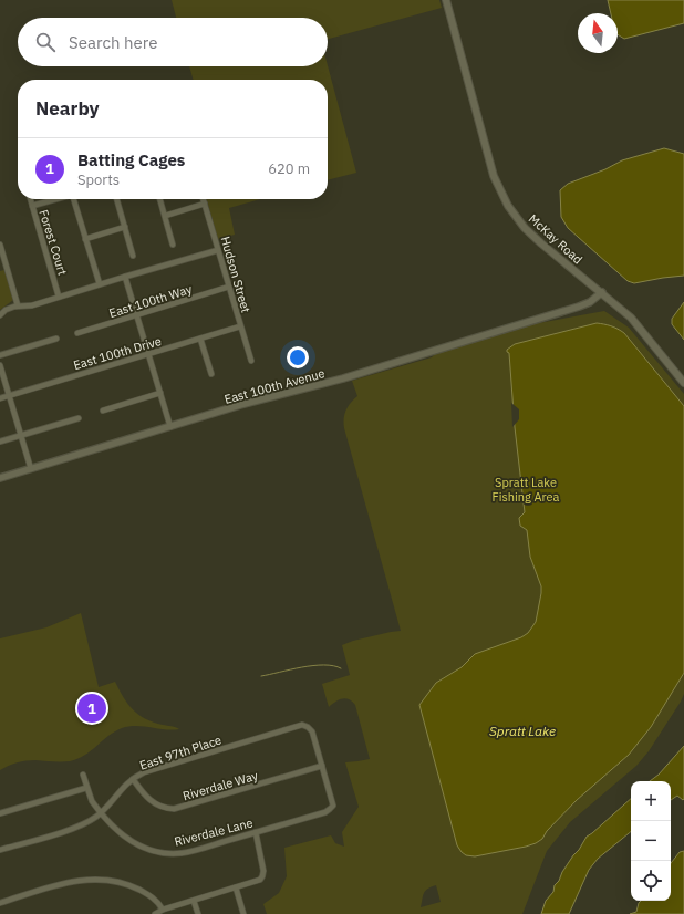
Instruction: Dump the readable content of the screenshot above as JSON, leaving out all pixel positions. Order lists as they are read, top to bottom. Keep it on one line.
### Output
{"streets":{"main road":["McKay Road"],"street":["Forest Court","Hudson Street","East 100th Way","East 100th Drive","East 100th Avenue","East 97th Place","Riverdale Way","Riverdale Lane"]},"crossings":[["McKay Road","East 100th Avenue"],["Hudson Street","East 100th Way"],["Hudson Street","East 100th Drive"],["East 97th Place","Riverdale Way"],["East 97th Place","Riverdale Lane"],["Riverdale Way","Riverdale Lane"]],"water":["Spratt Lake"],"parks":["Spratt Lake Fishing Area"],"north":"top","page":{"search":"Search here","heading":"Nearby","list":[{"mark":"1","name":"Batting Cages","note":"Sports","value":"620 m"}],"pins":"1","map_buttons":["+","−"]}}
